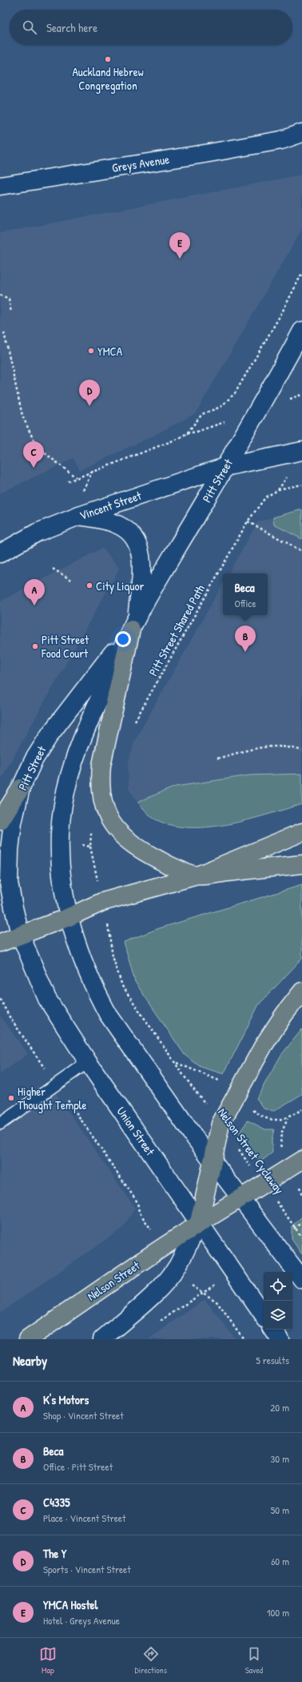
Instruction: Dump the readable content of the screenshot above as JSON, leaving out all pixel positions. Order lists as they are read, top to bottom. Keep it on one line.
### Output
{"streets":{"main road":["Greys Avenue","Pitt Street","Vincent Street","Union Street","Nelson Street"],"path":["Pitt Street Shared Path","Nelson Street Cycleway"]},"crossings":[["Pitt Street","Vincent Street"],["Pitt Street","Union Street"],["Union Street","Nelson Street"],["Nelson Street Cycleway","Nelson Street"]],"places":["Auckland Hebrew Congregation","YMCA","City Liquor","Pitt Street Food Court","Higher Thought Temple"],"page":{"search":"Search here","pins":["E","D","C","A","B"],"popup":["Beca","Office"],"heading":["Nearby","5 results"],"list":[{"mark":"A","name":"K's Motors","note":"Shop · Vincent Street","value":"20 m"},{"mark":"B","name":"Beca","note":"Office · Pitt Street","value":"30 m"},{"mark":"C","name":"C4335","note":"Place · Vincent Street","value":"50 m"},{"mark":"D","name":"The Y","note":"Sports · Vincent Street","value":"60 m"},{"mark":"E","name":"YMCA Hostel","note":"Hotel · Greys Avenue","value":"100 m"}],"nav":["Map","Directions","Saved"]}}
